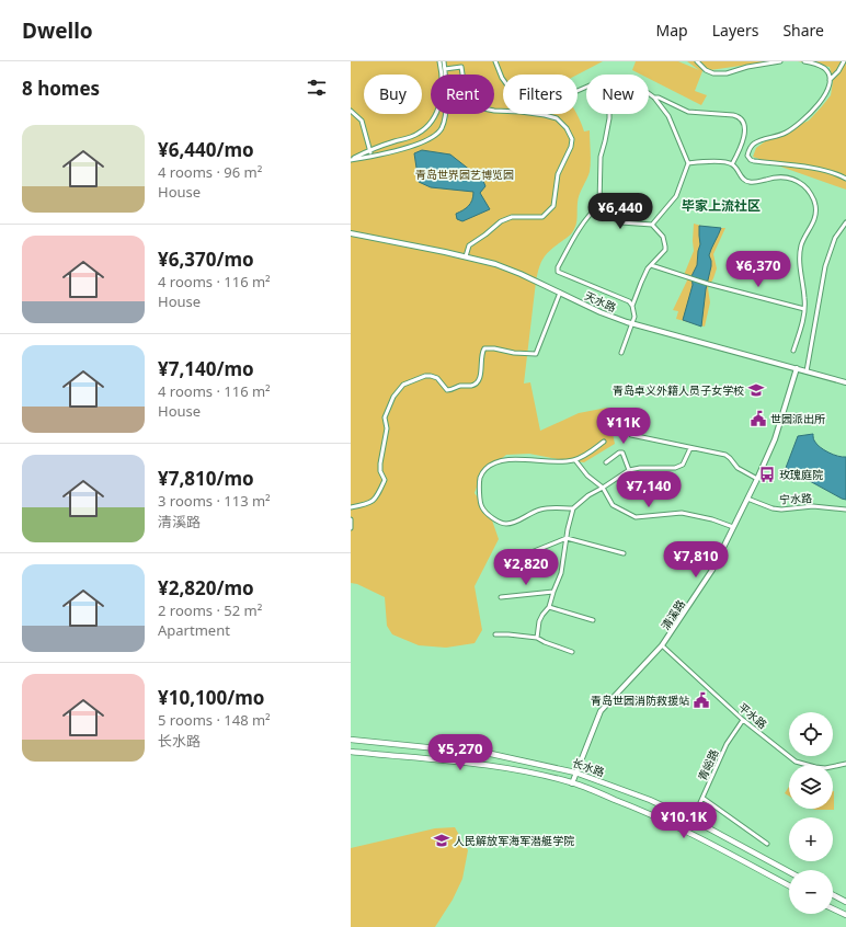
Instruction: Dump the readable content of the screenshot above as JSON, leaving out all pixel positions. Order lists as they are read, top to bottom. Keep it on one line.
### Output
{"streets":{"main road":["长水路"],"street":["天水路","宁水路","清溪路","平水路","青峪路"]},"crossings":[["天水路","清溪路"],["宁水路","清溪路"],["清溪路","平水路"],["清溪路","长水路"],["平水路","青峪路"],["青峪路","长水路"]],"districts":["毕家上流社区"],"parks":["青岛世界园艺博览园"],"places":{"school or university":["青岛卓义外籍人员子女学校","人民解放军海军潜艇学院"],"public building":["世园派出所","青岛世园消防救援站"],"bus stop":["玫瑰庭院"]},"page":{"header":"Dwello","nav":["Map","Layers","Share"],"heading":"8 homes","chip":["Buy","Rent","Filters","New"],"list":[{"name":"¥6,440/mo","note":"4 rooms · 96 m² · House"},{"name":"¥6,370/mo","note":"4 rooms · 116 m² · House"},{"name":"¥7,140/mo","note":"4 rooms · 116 m² · House"},{"name":"¥7,810/mo","note":"3 rooms · 113 m² · 清溪路"},{"name":"¥2,820/mo","note":"2 rooms · 52 m² · Apartment"},{"name":"¥10,100/mo","note":"5 rooms · 148 m² · 长水路"}],"price":["¥6,440","¥6,370","¥11K","¥7,140","¥7,810","¥2,820","¥5,270","¥10.1K"],"map_buttons":["+","−"]}}
